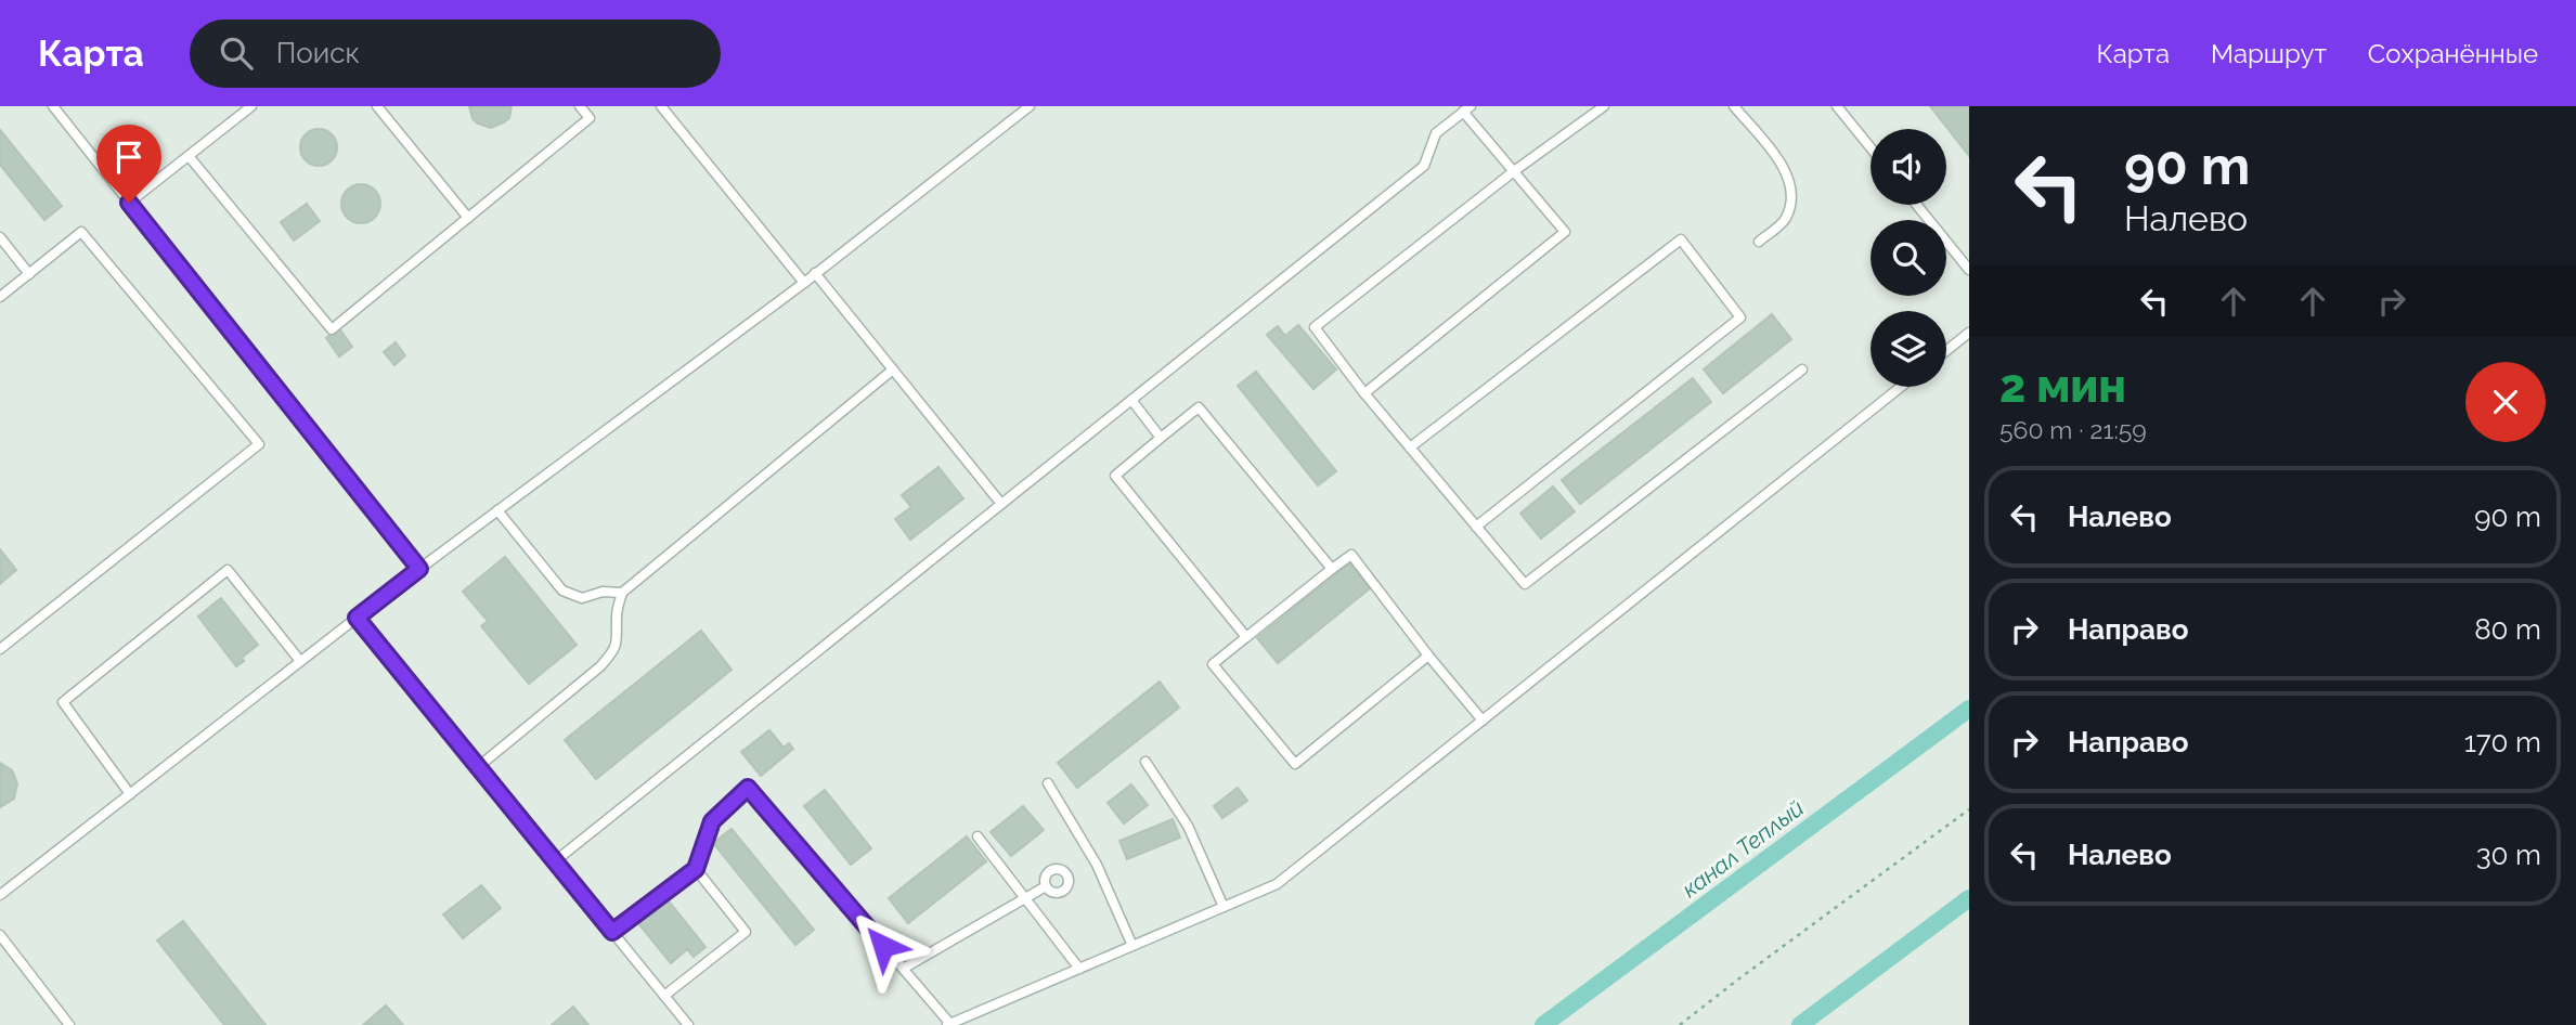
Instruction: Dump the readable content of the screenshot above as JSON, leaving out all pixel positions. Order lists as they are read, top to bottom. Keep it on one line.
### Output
{"water":["канал Теплый"],"page":{"header":"Карта","search":"Поиск","nav":["Карта","Маршрут","Сохранённые"],"turn":["90 m","Налево"],"heading":["2 мин","560 m · 21:59"],"list":[{"name":"Налево","value":"90 m"},{"name":"Направо","value":"80 m"},{"name":"Направо","value":"170 m"},{"name":"Налево","value":"30 m"}]}}
